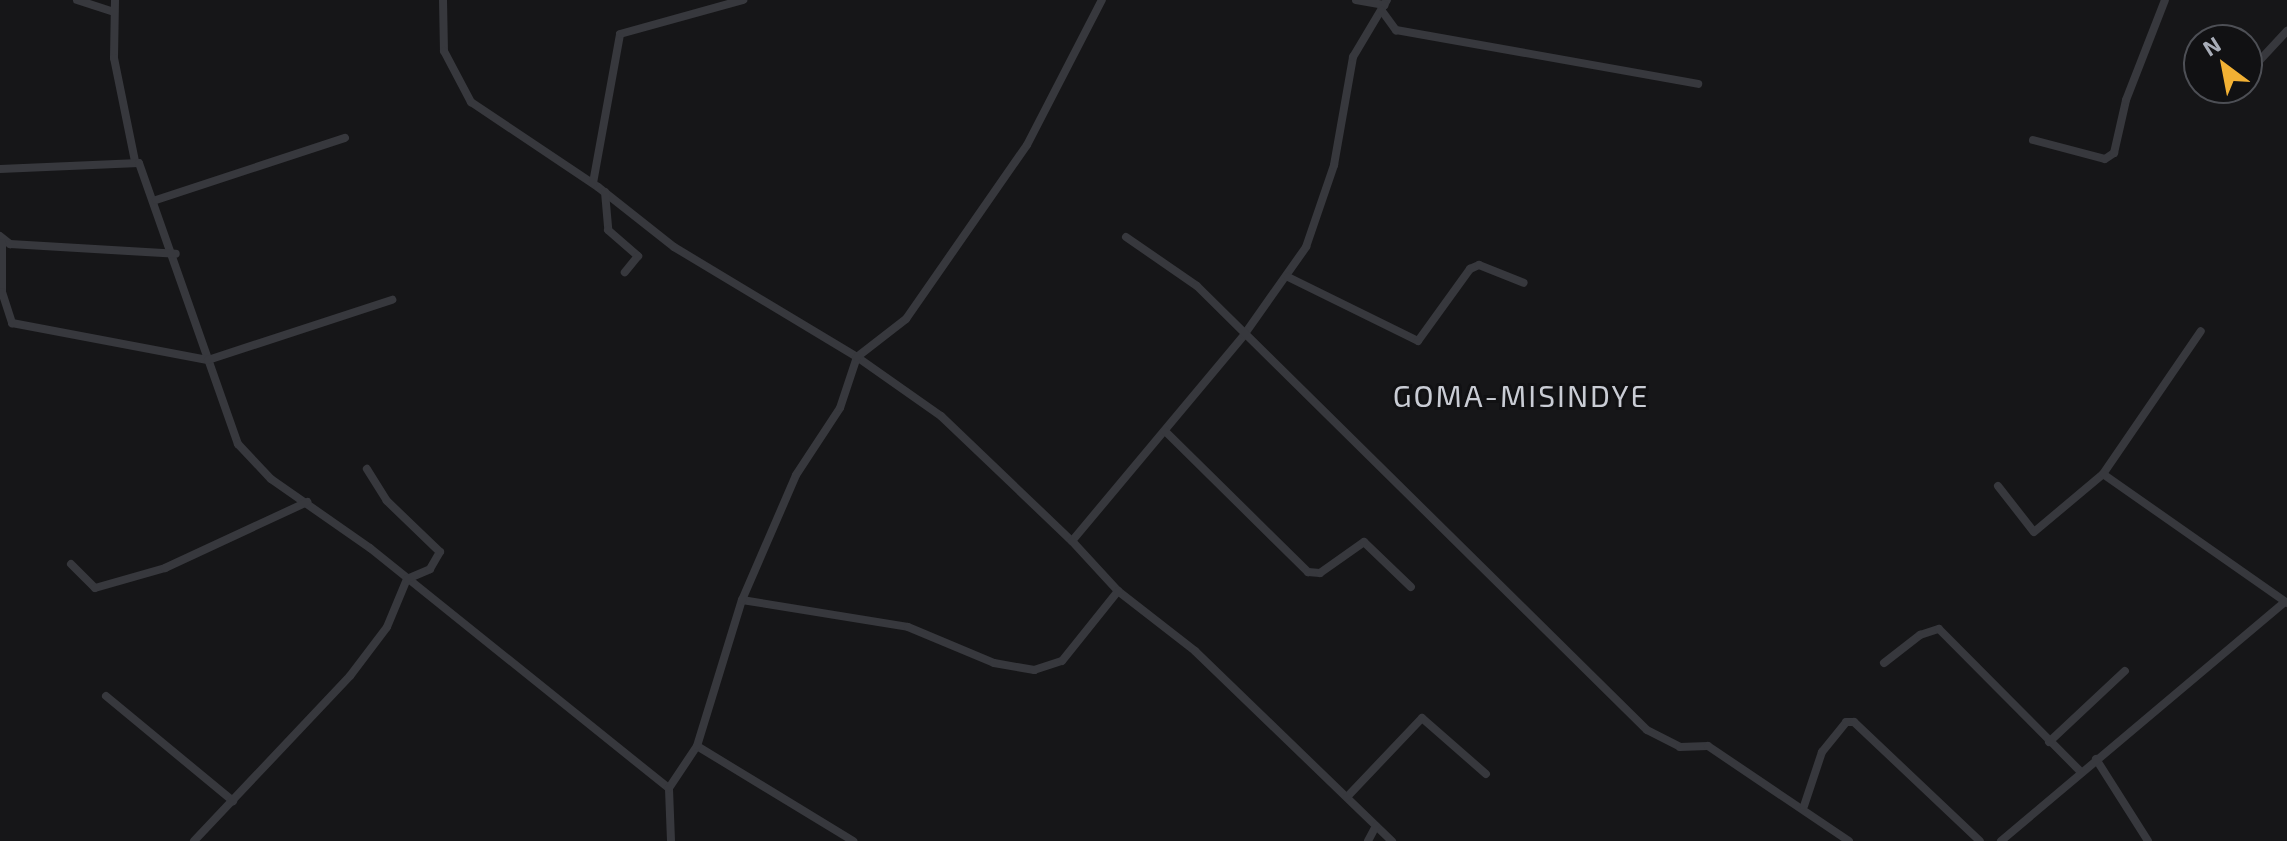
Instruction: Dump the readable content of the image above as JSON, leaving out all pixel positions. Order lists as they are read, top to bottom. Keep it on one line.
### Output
{"districts":["GOMA-MISINDYE"],"north":"top left"}
